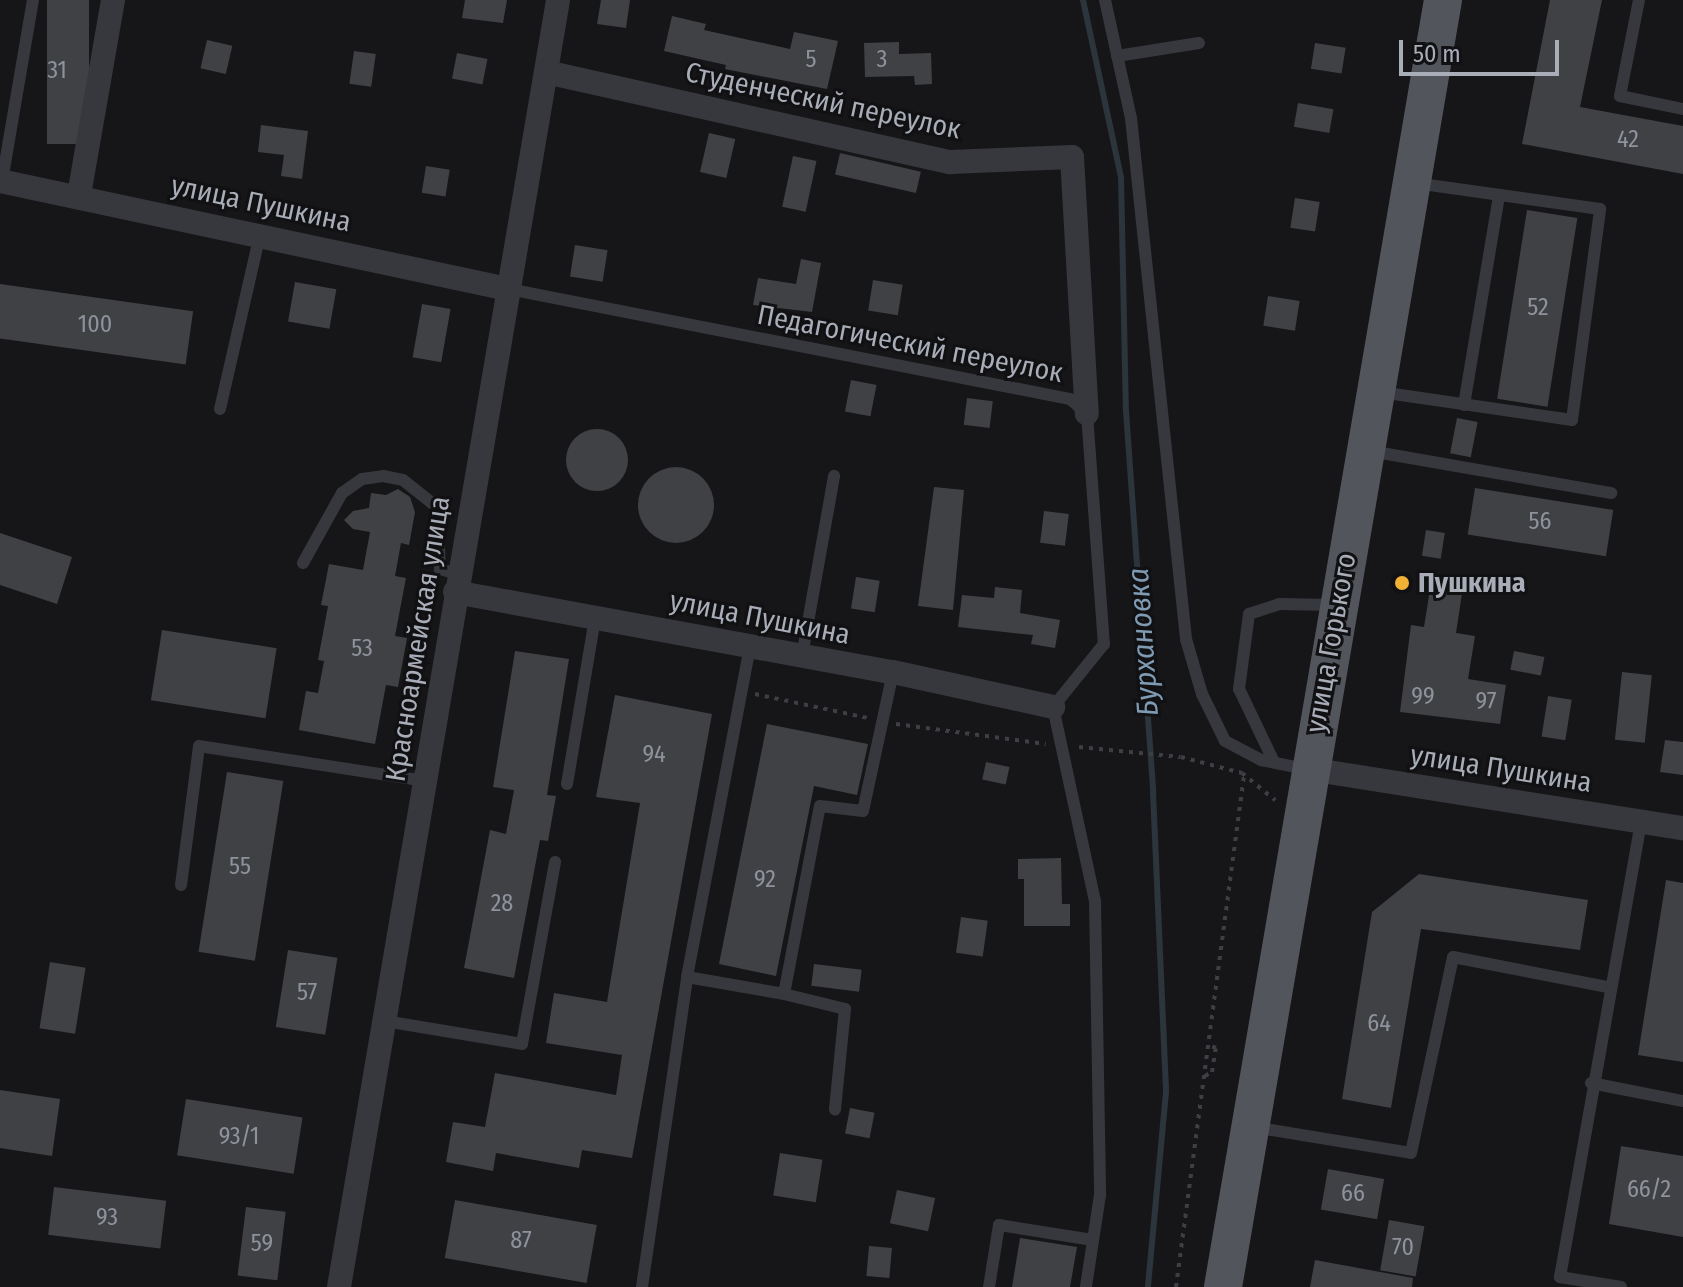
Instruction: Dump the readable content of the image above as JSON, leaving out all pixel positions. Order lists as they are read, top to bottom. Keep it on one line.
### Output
{"streets":{"main road":["улица Горького"],"street":["Студенческий переулок","улица Пушкина","Красноармейская улица"],"lane":["Педагогический переулок"]},"crossings":[["Студенческий переулок","Педагогический переулок"],["Студенческий переулок","Красноармейская улица"],["улица Пушкина","Педагогический переулок"],["улица Пушкина","Красноармейская улица"],["улица Пушкина","улица Горького"],["Педагогический переулок","Красноармейская улица"]],"water":["Бурхановка"],"places":["Пушкина"],"house_numbers":["5","3","31","42","52","100","56","53","99","97","94","55","92","28","57","64","93/1","66/2","66","93","87","59","70"],"scale_bar":"50 m"}
